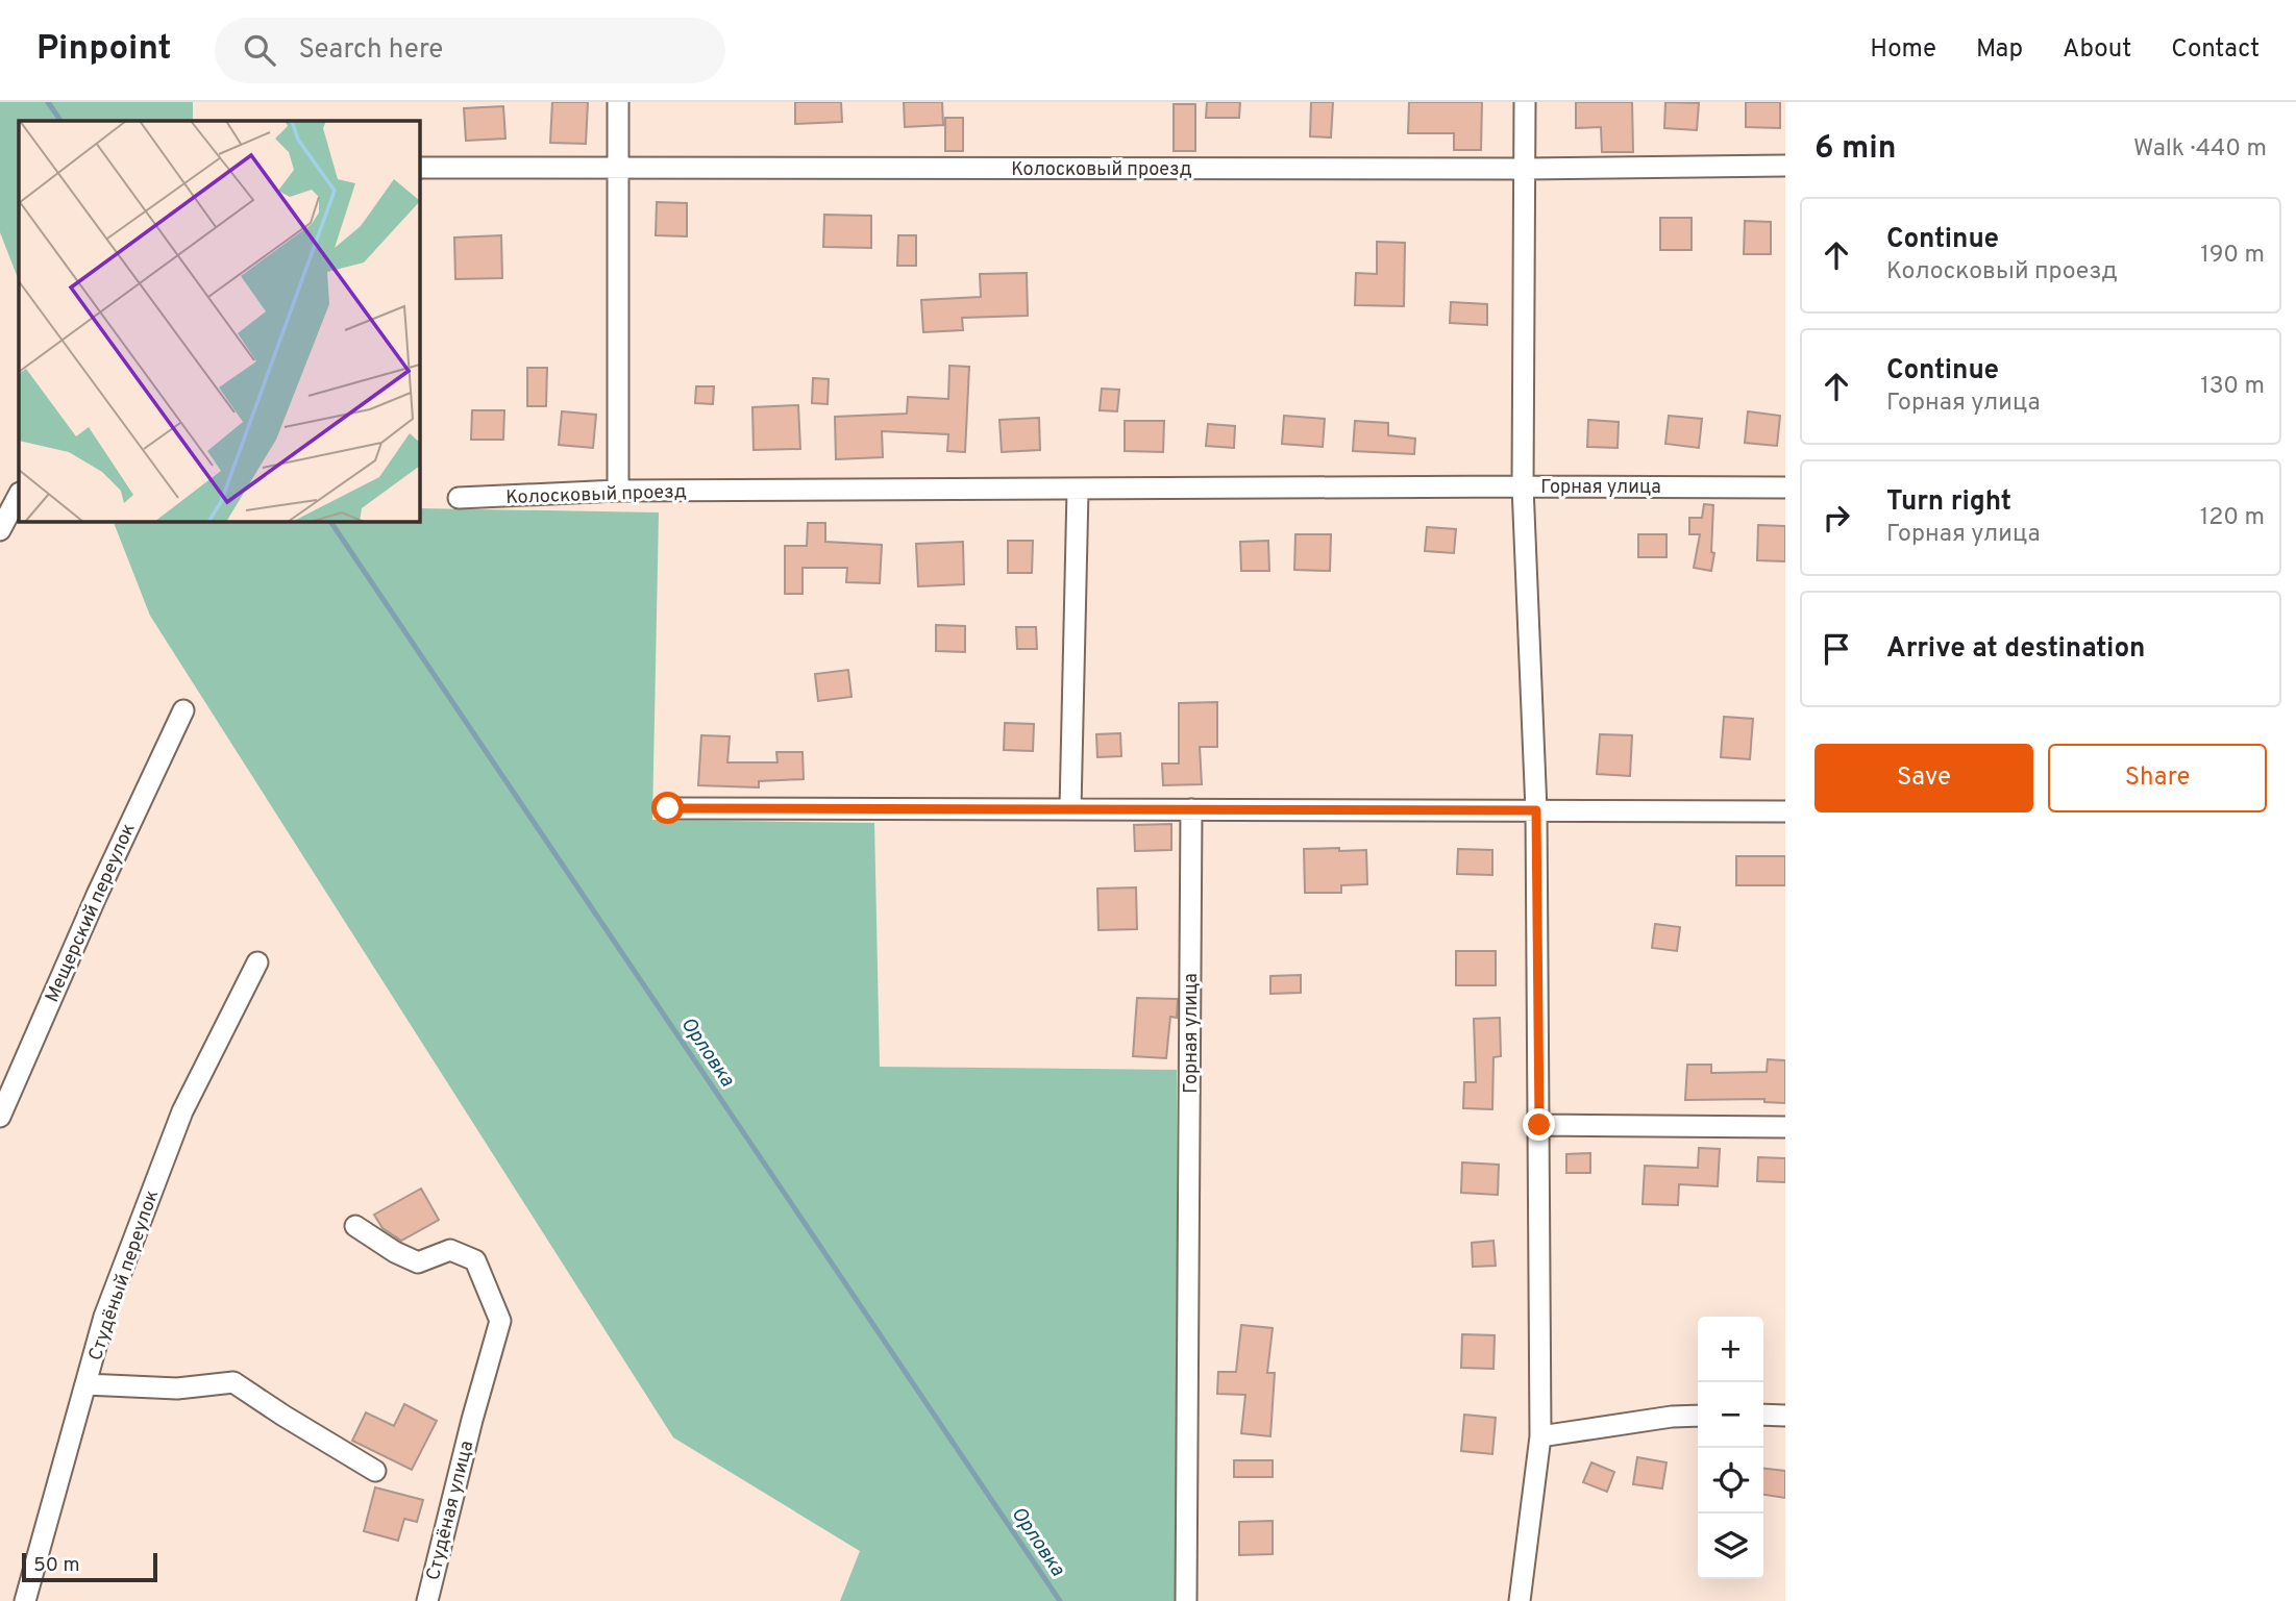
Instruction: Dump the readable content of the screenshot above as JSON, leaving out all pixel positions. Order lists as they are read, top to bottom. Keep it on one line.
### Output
{"streets":{"street":["Колосковый проезд","Горная улица","Мещерский переулок","Студёный переулок","Студёная улица"]},"crossings":[["Колосковый проезд","Горная улица"]],"water":["Орловка"],"scale_bar":"50 m","page":{"header":"Pinpoint","search":"Search here","nav":["Home","Map","About","Contact"],"heading":["6 min","Walk · 440 m"],"list":[["Continue","Колосковый проезд","190 m"],["Continue","Горная улица","130 m"],["Turn right","Горная улица","120 m"],"Arrive at destination"],"buttons":["Save","Share"],"map_buttons":["+","−"],"scale":"50 m"}}
